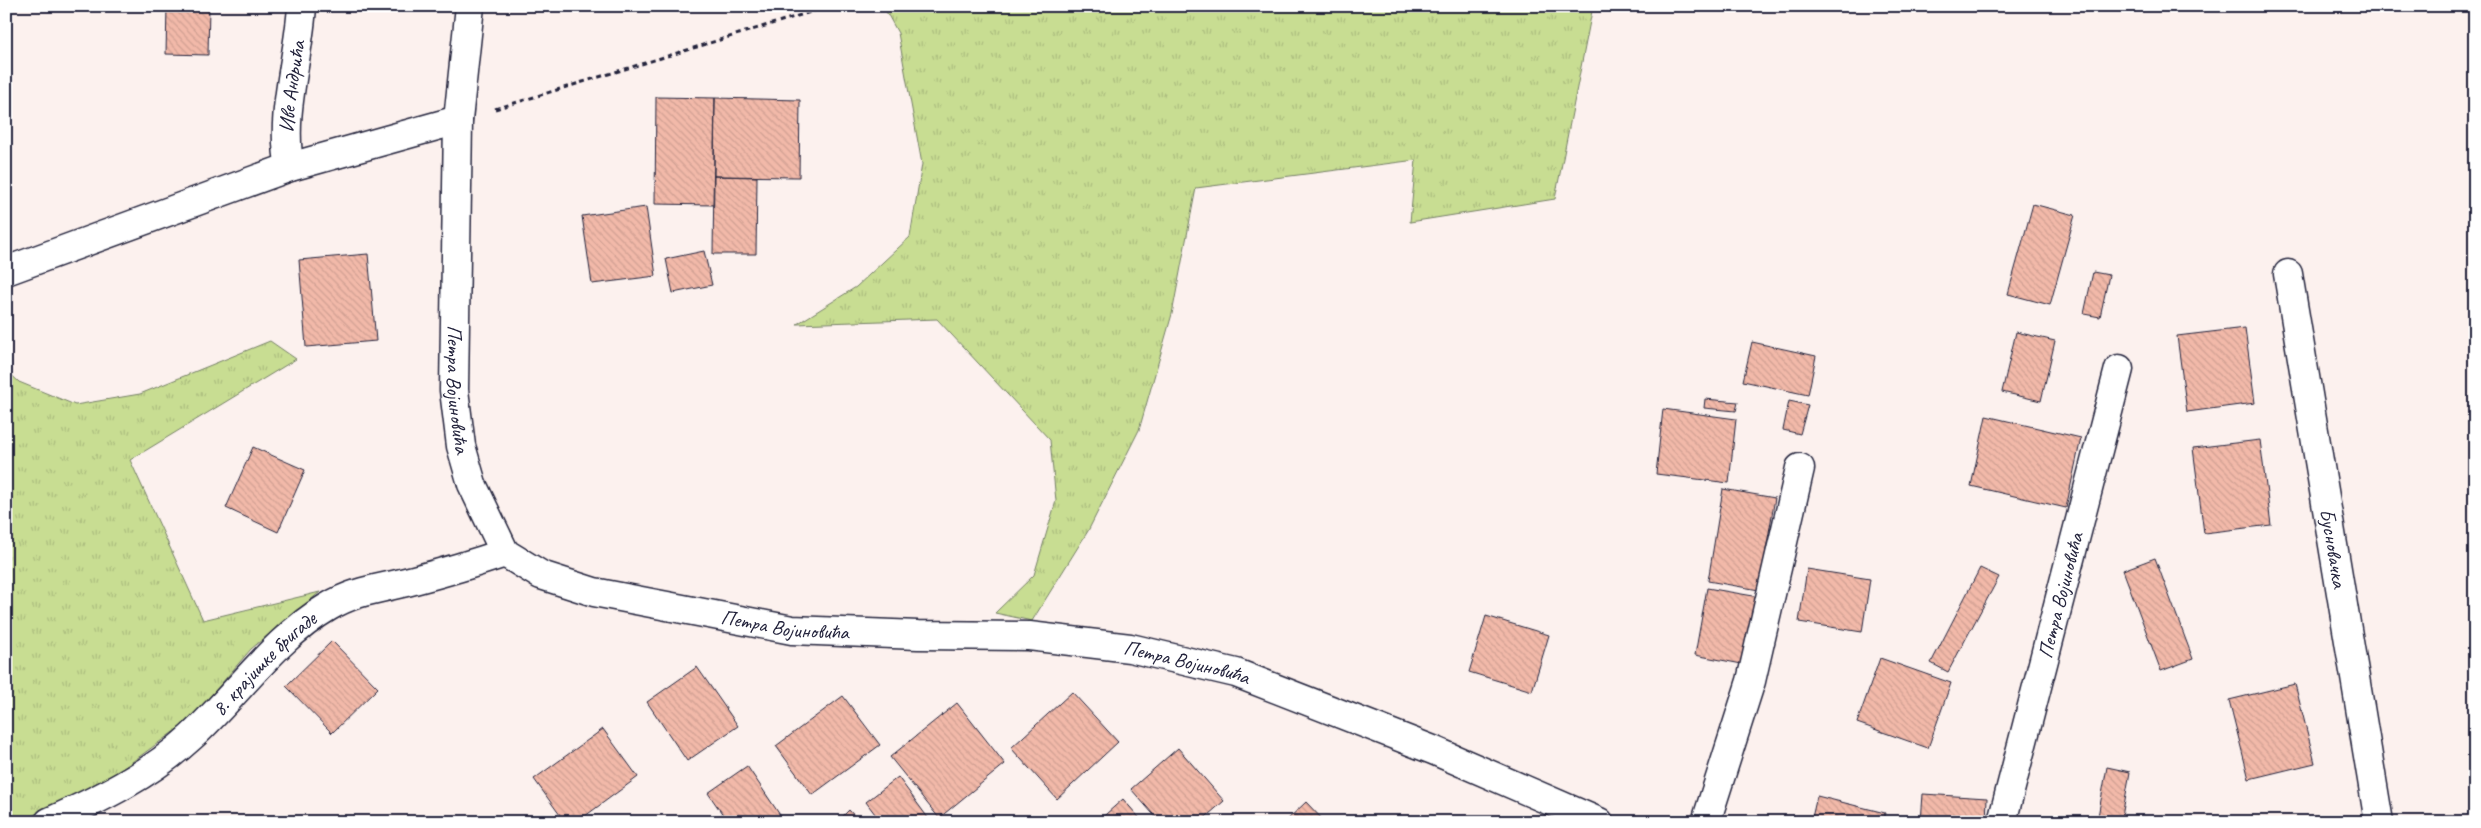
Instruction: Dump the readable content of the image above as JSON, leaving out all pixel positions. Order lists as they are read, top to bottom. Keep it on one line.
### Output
{"streets":{"street":["Иве Андрића","Петра Војиновића","Бусновачка","8. крајишке бригаде"]},"crossings":[["Петра Војиновића","8. крајишке бригаде"]]}
